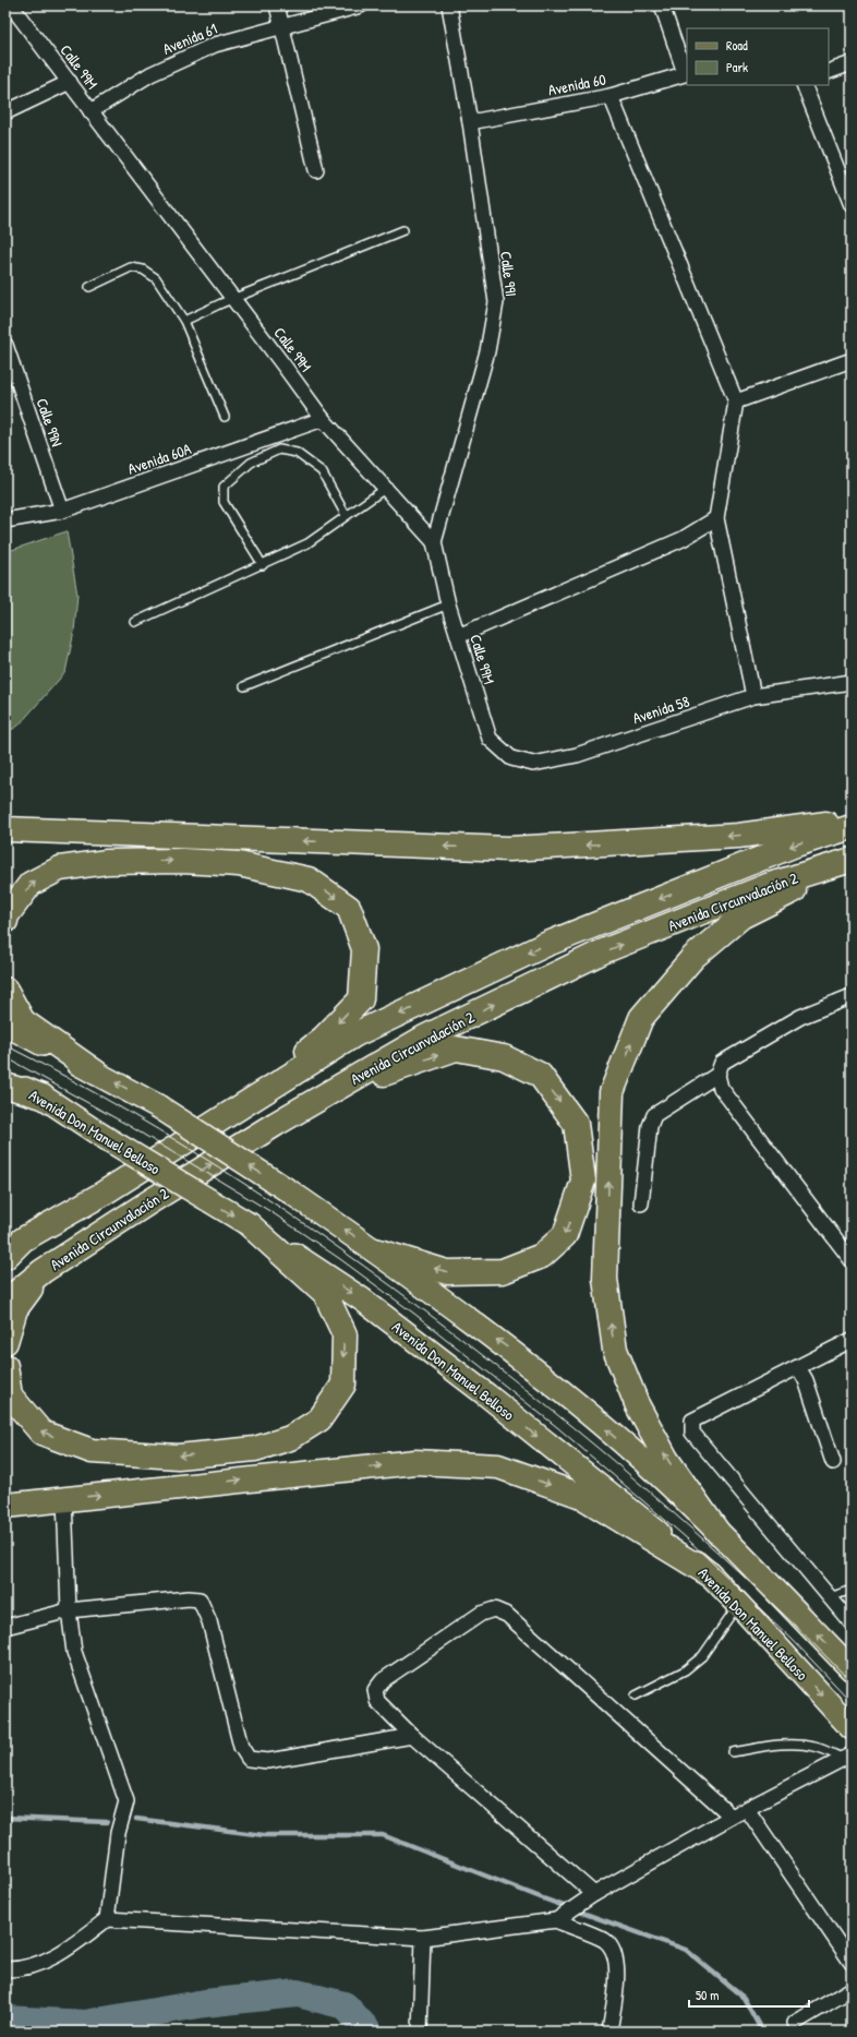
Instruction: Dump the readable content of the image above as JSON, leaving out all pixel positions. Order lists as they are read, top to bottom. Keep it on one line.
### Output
{"streets":{"highway":["Avenida Circunvalación 2"],"main road":["Avenida Don Manuel Belloso"],"street":["Avenida 61","Calle 99M","Avenida 60","Calle 99I","Calle 99N","Avenida 60A","Avenida 58"]},"crossings":[["Avenida 61","Calle 99M"],["Calle 99M","Calle 99I"],["Calle 99M","Avenida 60A"],["Calle 99M","Avenida 58"],["Avenida 60","Calle 99I"],["Calle 99N","Avenida 60A"]],"legend":["Road","Park"],"scale_bar":"50 m"}
